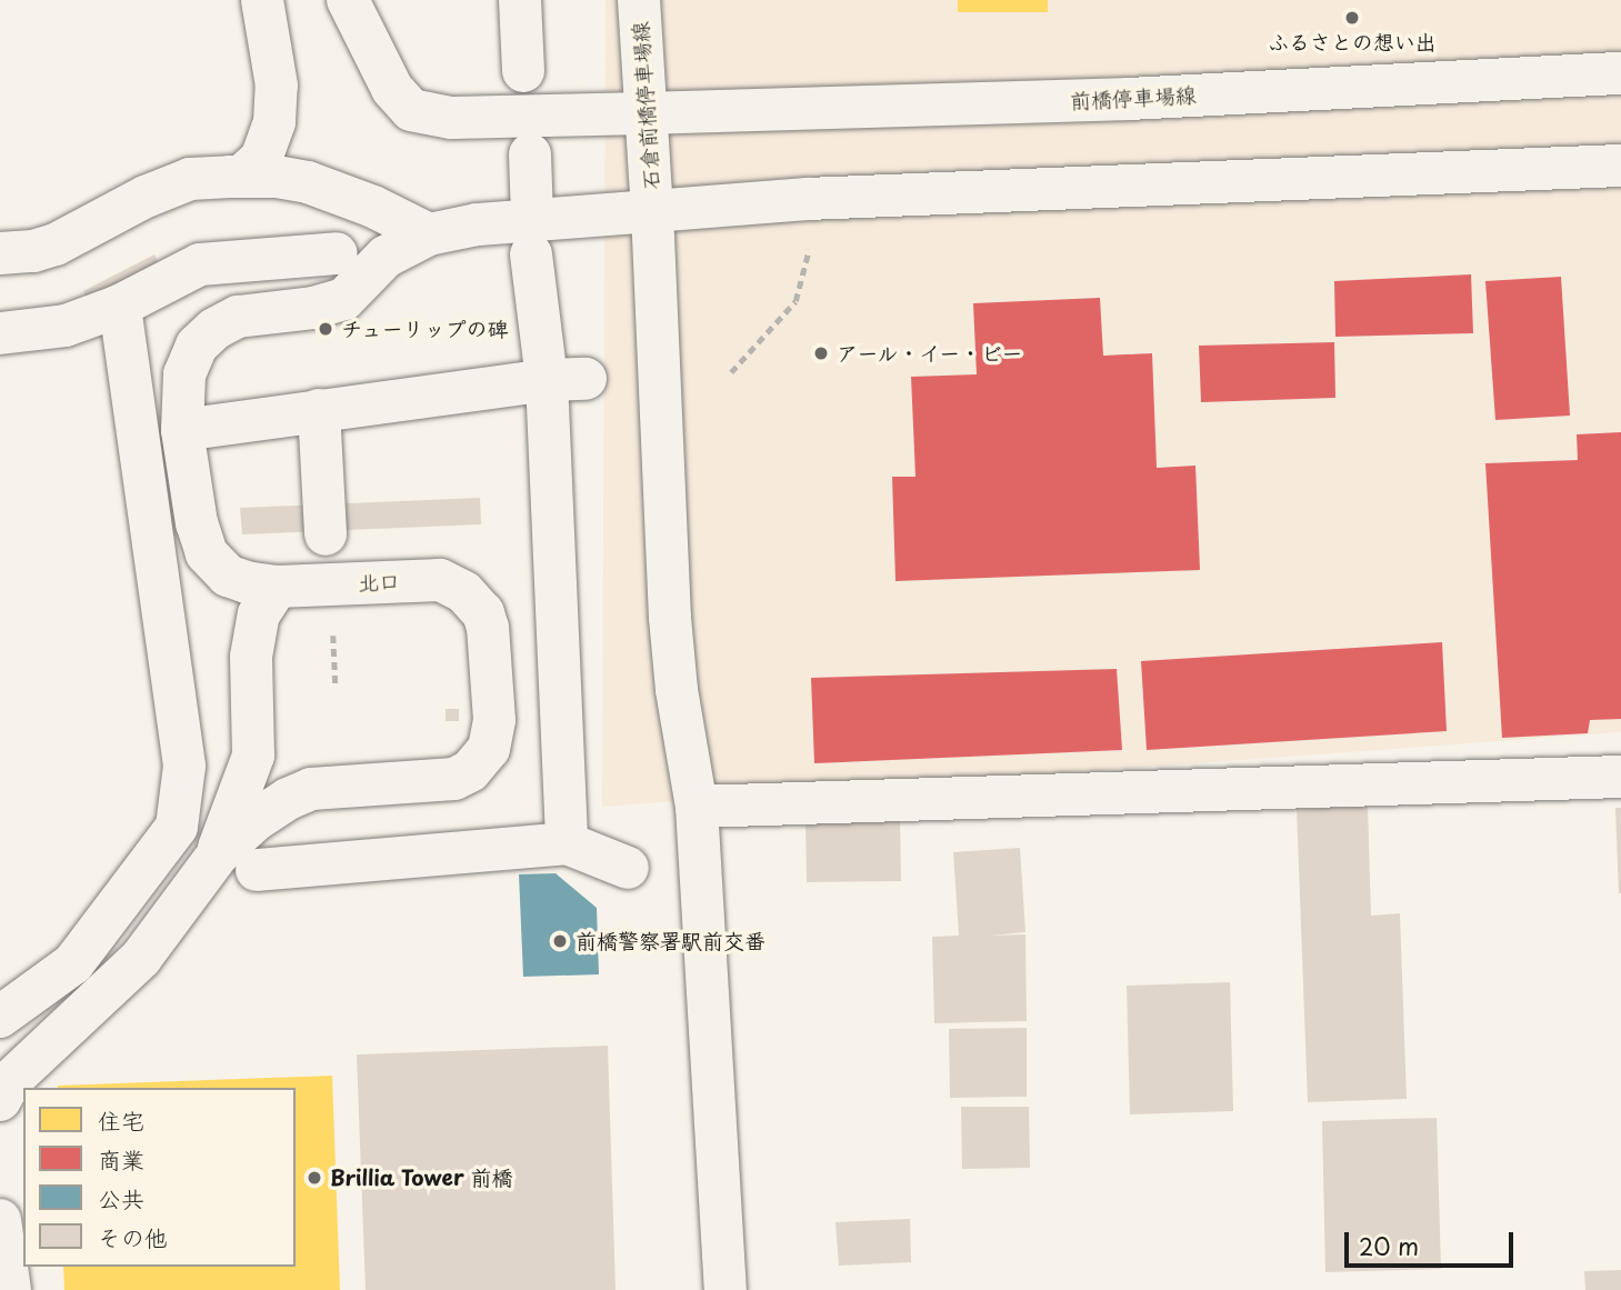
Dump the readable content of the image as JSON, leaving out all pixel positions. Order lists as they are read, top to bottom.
{
  "streets": {
    "street": ["前橋停車場線", "石倉前橋停車場線", "北口"]
  },
  "crossings": [
    ["前橋停車場線", "石倉前橋停車場線"],
    ["石倉前橋停車場線", "北口"]
  ],
  "places": [
    "ふるさとの想い出",
    "チューリップの碑",
    "アール・イー・ビー",
    "前橋警察署駅前交番",
    "Brillia Tower 前橋"
  ],
  "legend": [
    "住宅",
    "商業",
    "公共",
    "その他"
  ],
  "scale_bar": "20 m"
}
